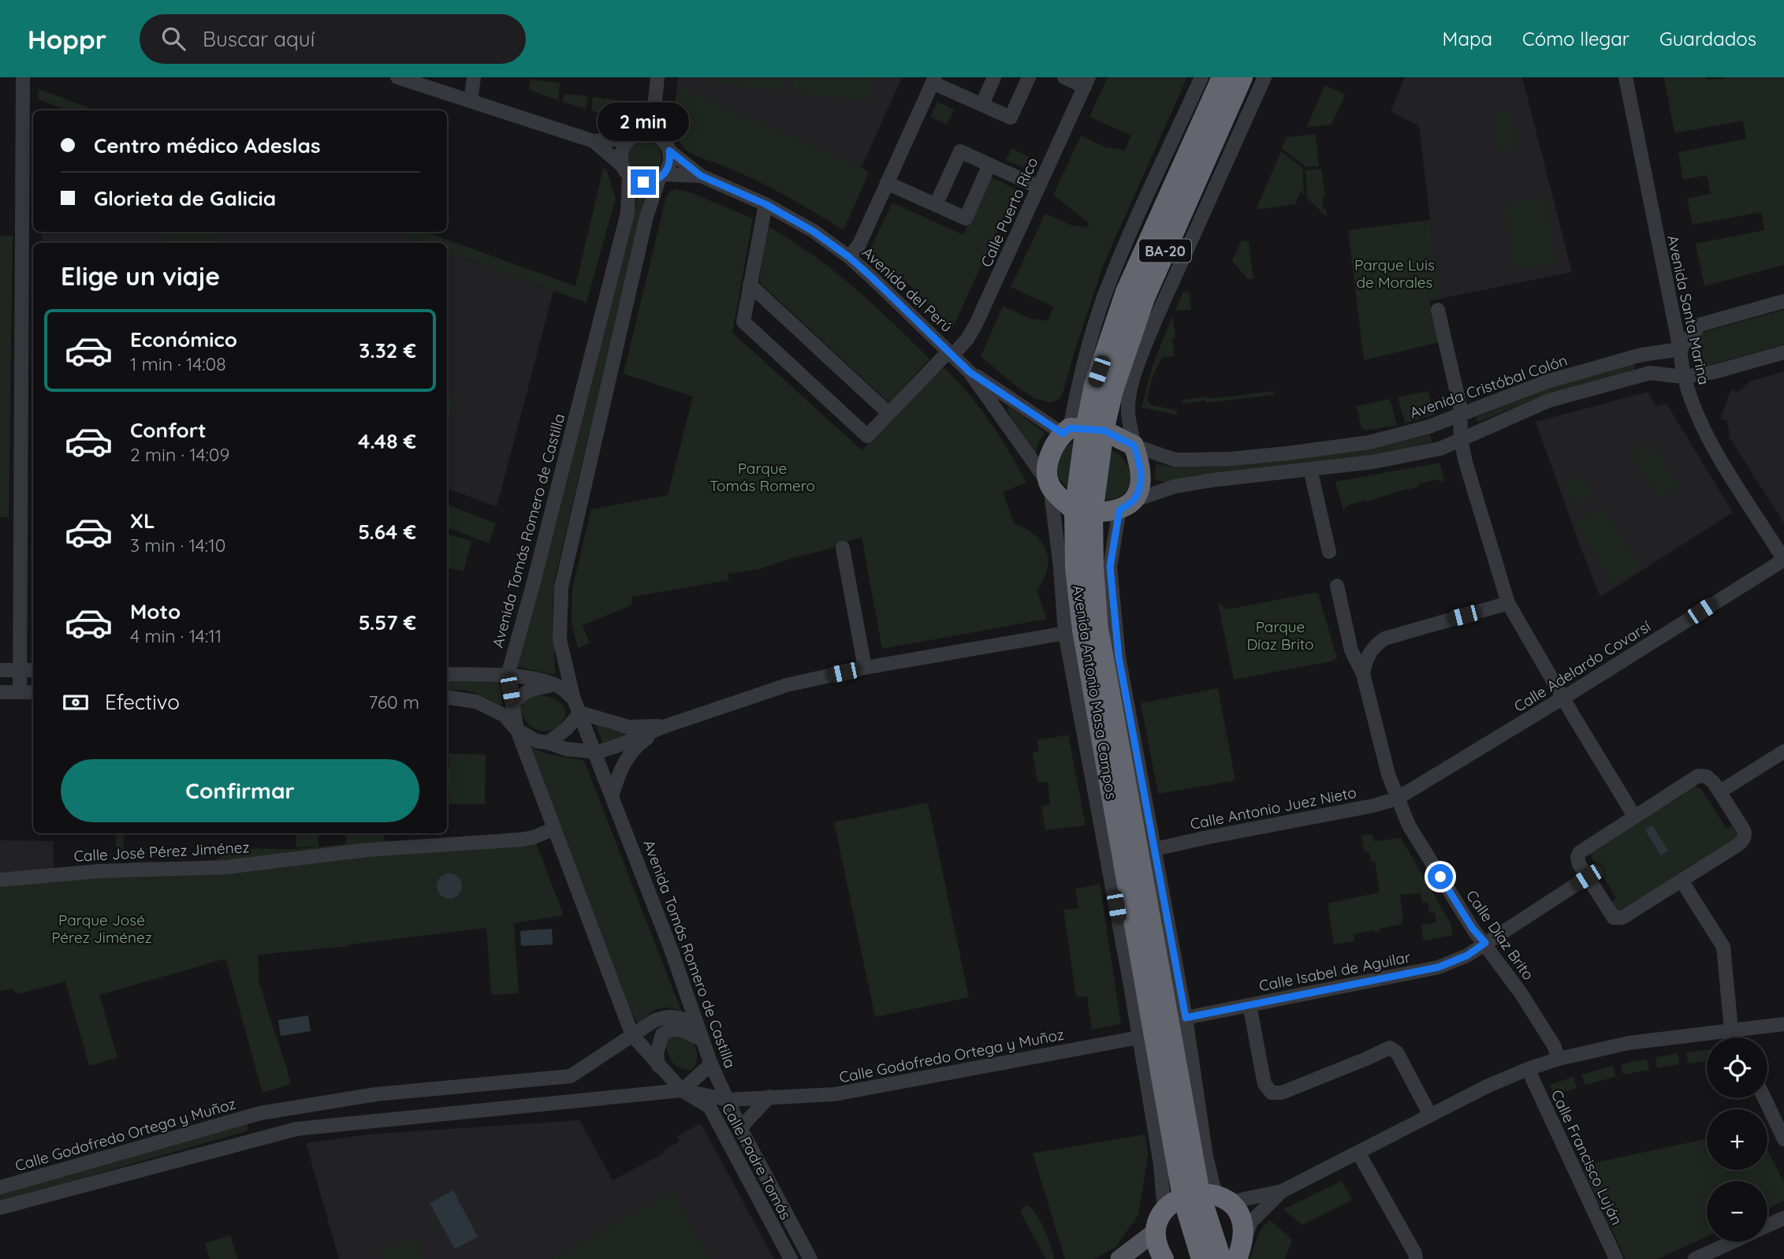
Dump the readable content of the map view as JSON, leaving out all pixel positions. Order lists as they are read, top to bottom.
{
  "streets": {
    "highway": ["BA-20", "Avenida Antonio Masa Campos"],
    "street": [
      "Calle Puerto Rico",
      "Avenida del Perú",
      "Avenida Santa Marina",
      "Avenida Cristóbal Colón",
      "Avenida Tomás Romero de Castilla",
      "Calle Adelardo Covarsí",
      "Calle Antonio Juez Nieto",
      "Calle José Pérez Jiménez",
      "Calle Díaz Brito",
      "Calle Isabel de Aguilar",
      "Calle Godofredo Ortega y Muñoz",
      "Calle Francisco Luján",
      "Calle Padre Tomás"
    ]
  },
  "crossings": [
    ["Calle Puerto Rico", "Avenida del Perú"],
    ["BA-20", "Avenida Antonio Masa Campos"],
    ["Avenida del Perú", "Avenida Tomás Romero de Castilla"],
    ["Avenida del Perú", "Avenida Antonio Masa Campos"],
    ["Avenida Santa Marina", "Avenida Cristóbal Colón"],
    ["Avenida Santa Marina", "Calle Adelardo Covarsí"],
    ["Avenida Tomás Romero de Castilla", "Calle José Pérez Jiménez"],
    ["Avenida Tomás Romero de Castilla", "Calle Godofredo Ortega y Muñoz"],
    ["Avenida Tomás Romero de Castilla", "Calle Padre Tomás"],
    ["Calle Adelardo Covarsí", "Calle Antonio Juez Nieto"],
    ["Calle Adelardo Covarsí", "Calle Díaz Brito"],
    ["Avenida Antonio Masa Campos", "Calle Antonio Juez Nieto"],
    ["Avenida Antonio Masa Campos", "Calle Isabel de Aguilar"],
    ["Avenida Antonio Masa Campos", "Calle Godofredo Ortega y Muñoz"],
    ["Calle Antonio Juez Nieto", "Calle Díaz Brito"],
    ["Calle Díaz Brito", "Calle Isabel de Aguilar"],
    ["Calle Godofredo Ortega y Muñoz", "Calle Padre Tomás"]
  ],
  "parks": [
    "Parque Luis de Morales",
    "Parque Tomás Romero",
    "Parque Díaz Brito",
    "Parque José Pérez Jiménez"
  ],
  "page": {
    "header": "Hoppr",
    "search": "Buscar aquí",
    "nav": ["Mapa", "Cómo llegar", "Guardados"],
    "bubble": "2 min",
    "banner": ["Centro médico Adeslas", "Glorieta de Galicia"],
    "heading": "Elige un viaje",
    "list": [
      {
        "name": "Económico",
        "note": "1 min · 14:08",
        "value": "3.32 €"
      },
      {
        "name": "Confort",
        "note": "2 min · 14:09",
        "value": "4.48 €"
      },
      {
        "name": "XL",
        "note": "3 min · 14:10",
        "value": "5.64 €"
      },
      {
        "name": "Moto",
        "note": "4 min · 14:11",
        "value": "5.57 €"
      }
    ],
    "pay": ["Efectivo", "760 m"],
    "buttons": "Confirmar",
    "map_buttons": ["+", "−"]
  }
}
